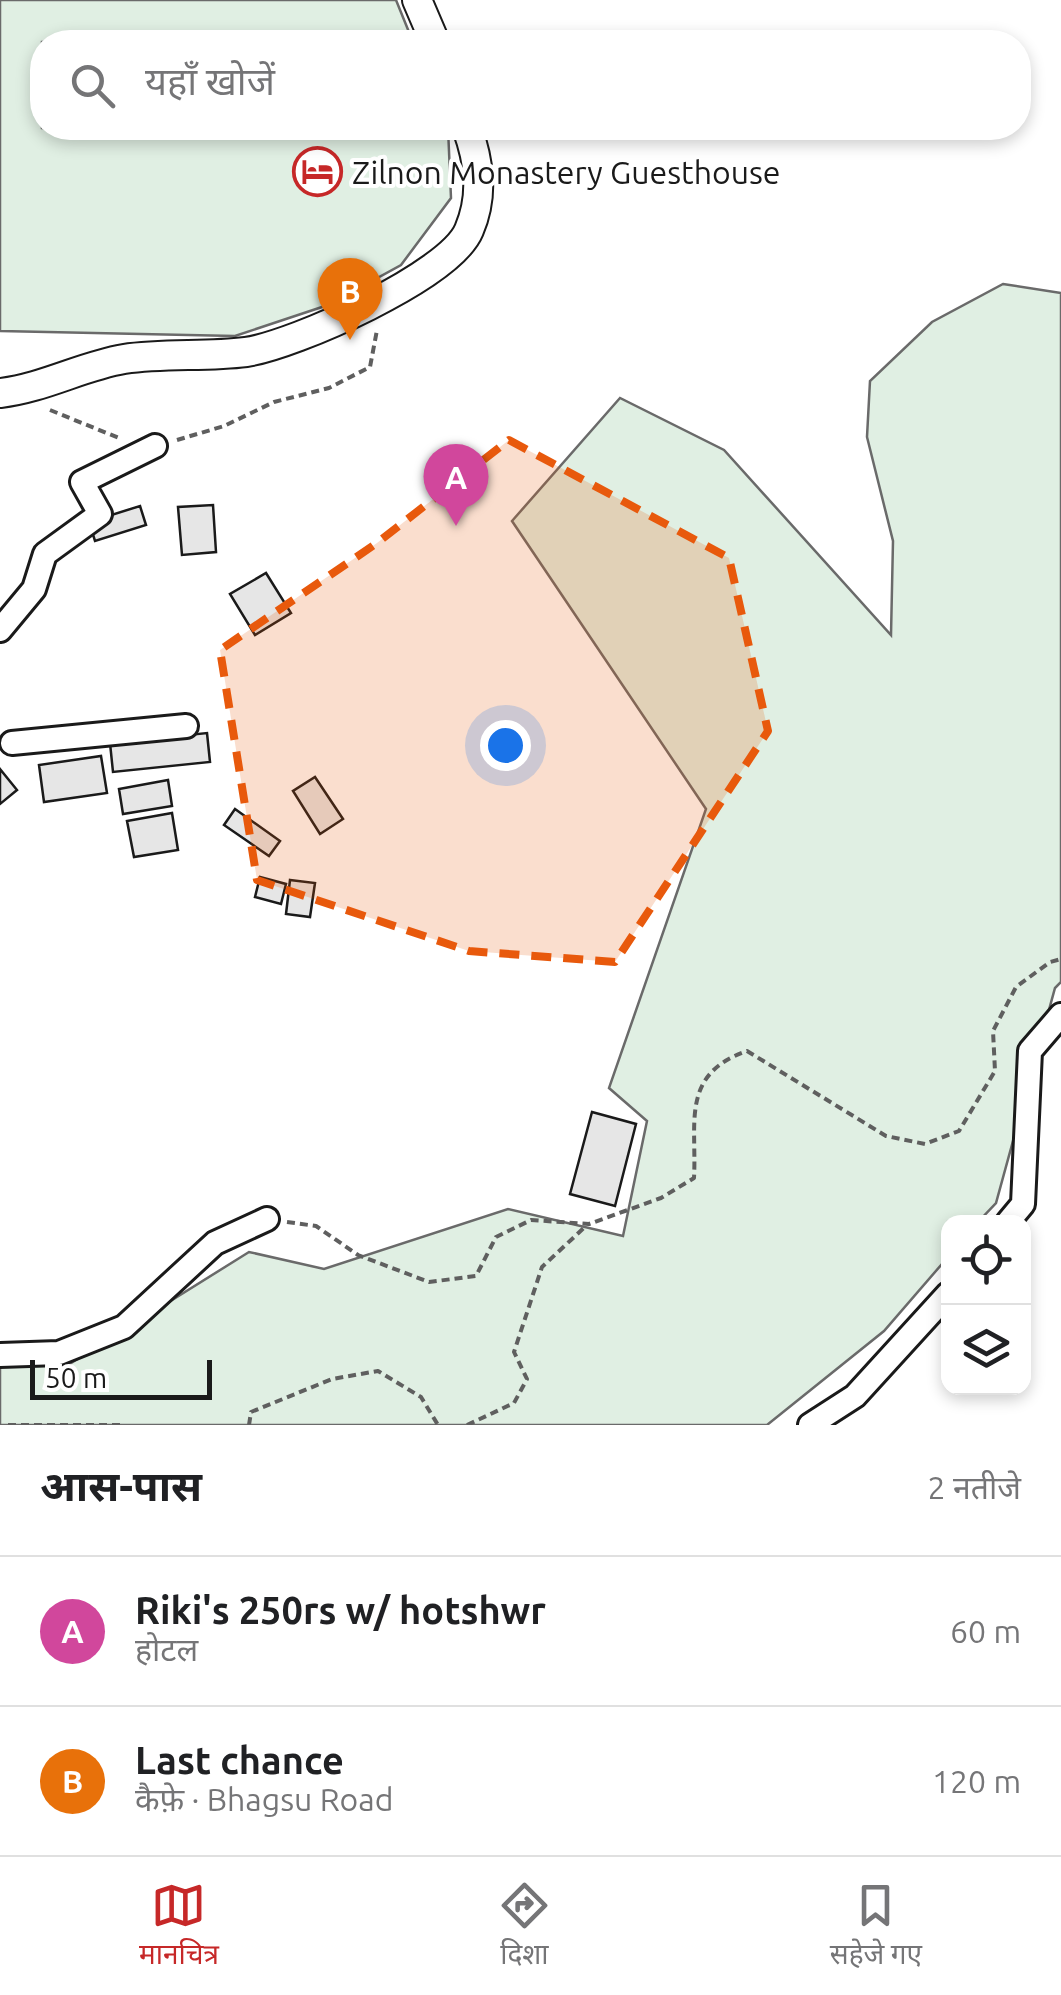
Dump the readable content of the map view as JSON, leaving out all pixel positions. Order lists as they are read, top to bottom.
{
  "places": {
    "hotel": ["Zilnon Monastery Guesthouse"]
  },
  "scale_bar": "50 m",
  "page": {
    "search": "यहाँ खोजें",
    "pins": ["B", "A"],
    "scale": "50 m",
    "heading": ["आस-पास", "2 नतीजे"],
    "list": [
      {
        "mark": "A",
        "name": "Riki's 250rs w/ hotshwr",
        "note": "होटल",
        "value": "60 m"
      },
      {
        "mark": "B",
        "name": "Last chance",
        "note": "कैफ़े · Bhagsu Road",
        "value": "120 m"
      }
    ],
    "nav": ["मानचित्र", "दिशा", "सहेजे गए"]
  }
}
